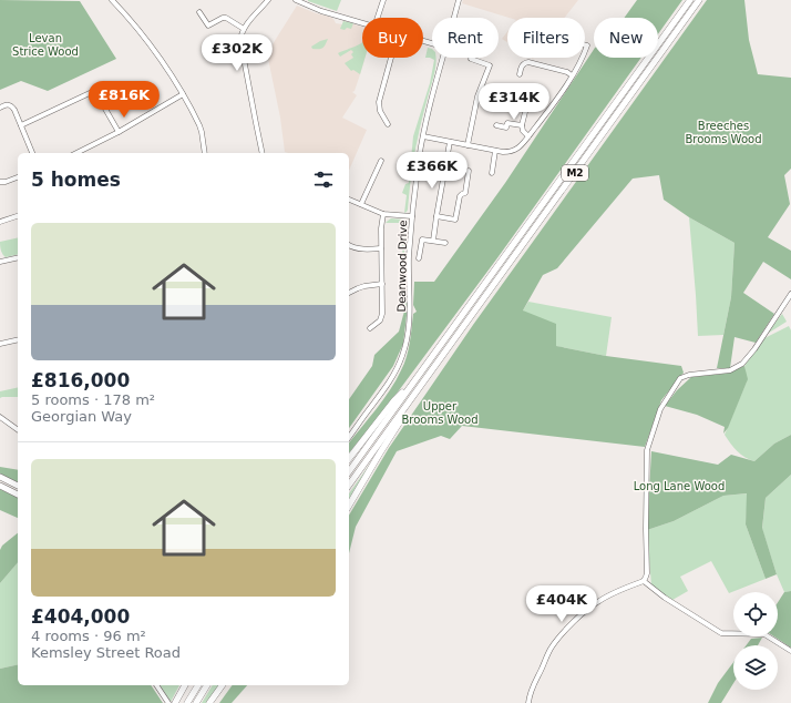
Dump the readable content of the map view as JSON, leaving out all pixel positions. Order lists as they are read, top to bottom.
{
  "streets": {
    "highway": ["M2"],
    "street": ["Deanwood Drive"]
  },
  "parks": [
    "Levan Strice Wood",
    "Breeches Brooms Wood",
    "Upper Brooms Wood",
    "Long Lane Wood"
  ],
  "page": {
    "chip": [
      "Buy",
      "Rent",
      "Filters",
      "New"
    ],
    "price": [
      "£302K",
      "£816K",
      "£314K",
      "£366K",
      "£404K"
    ],
    "heading": "5 homes",
    "list": [
      {
        "name": "£816,000",
        "note": "5 rooms · 178 m² · Georgian Way"
      },
      {
        "name": "£404,000",
        "note": "4 rooms · 96 m² · Kemsley Street Road"
      }
    ]
  }
}
